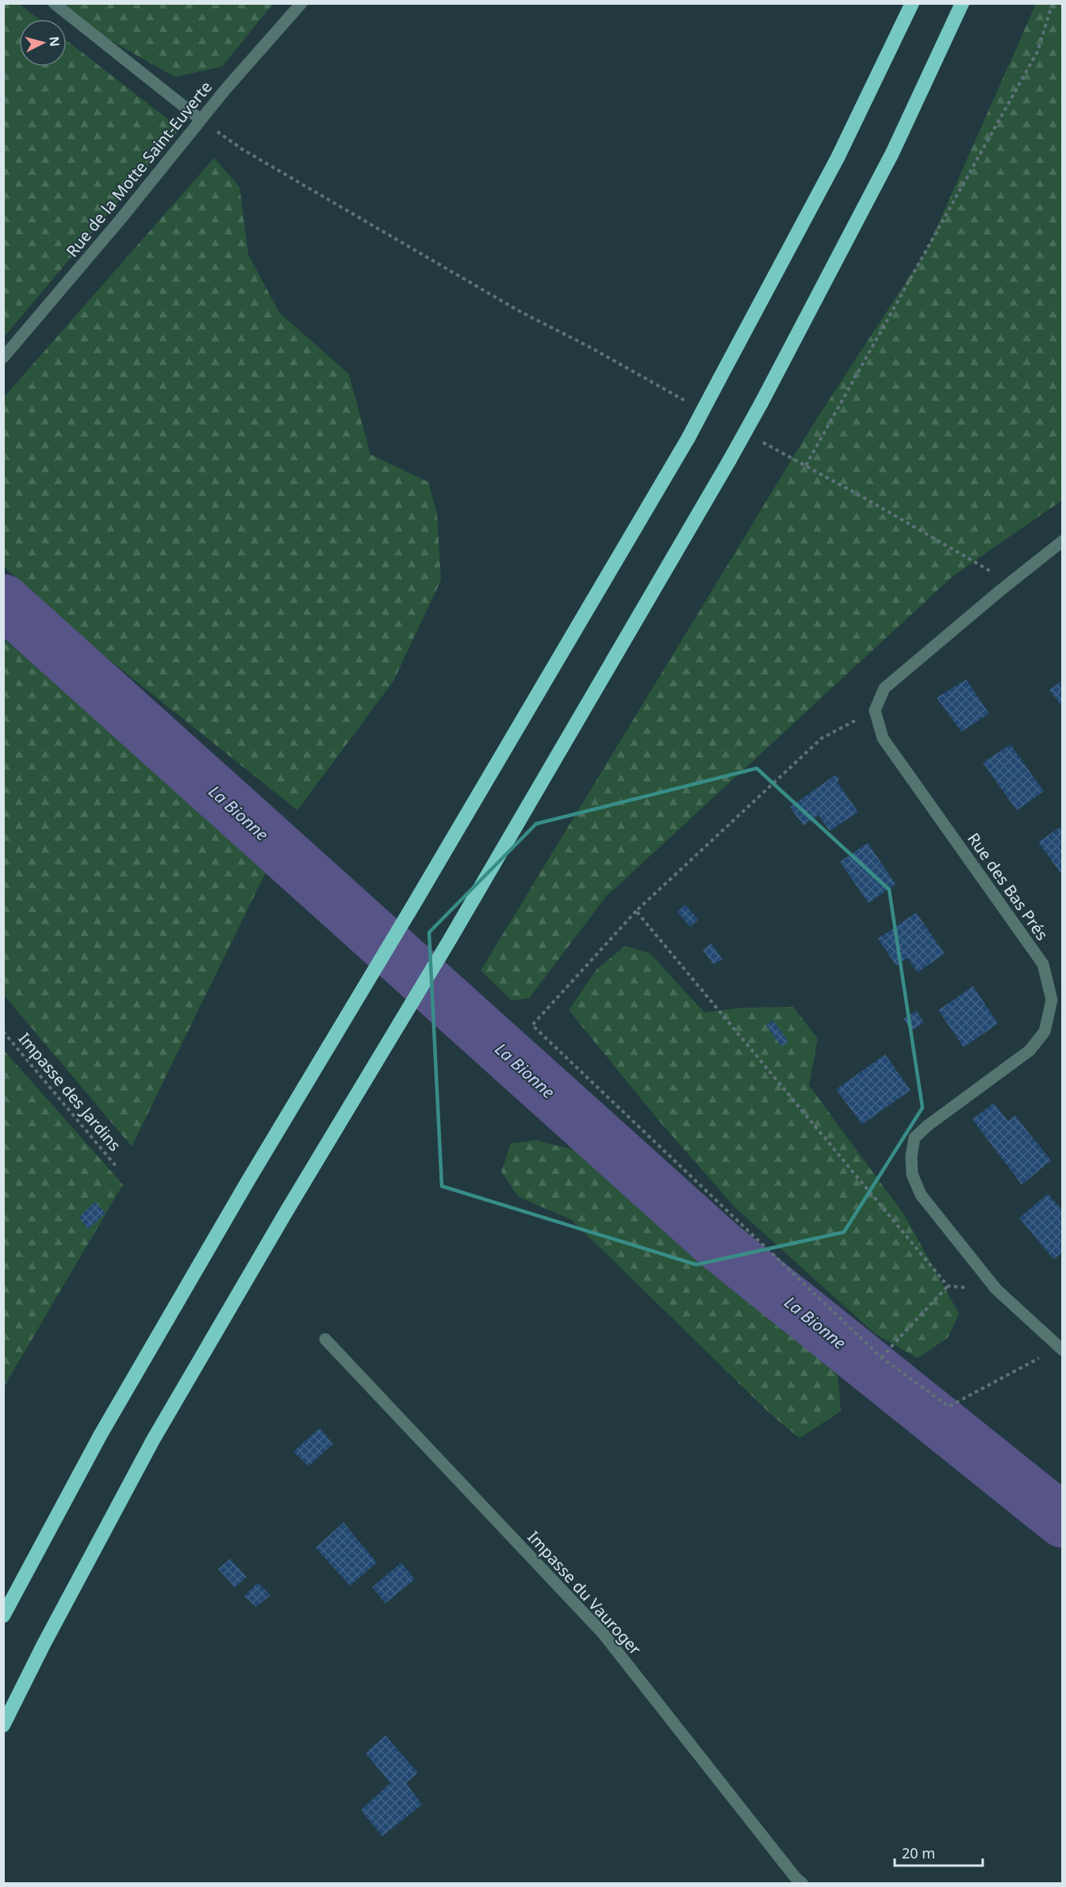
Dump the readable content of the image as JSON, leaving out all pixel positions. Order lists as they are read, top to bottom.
{
  "streets": {
    "street": ["Rue de la Motte Saint-Euverte", "Rue des Bas Prés", "Impasse du Vauroger"],
    "path": ["Impasse des Jardins"]
  },
  "water": ["La Bionne"],
  "scale_bar": "20 m",
  "north": "right"
}
